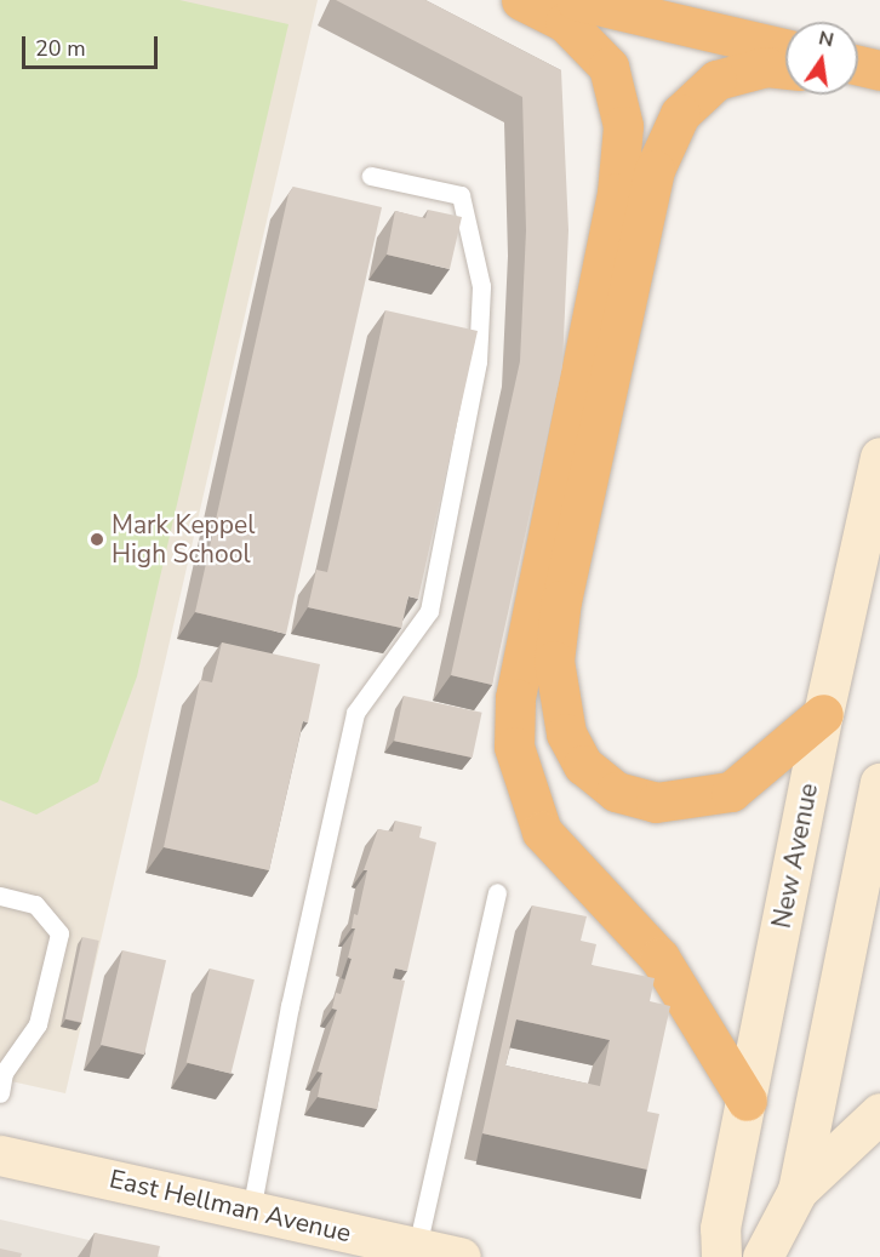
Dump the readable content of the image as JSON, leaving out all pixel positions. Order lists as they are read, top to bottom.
{
  "streets": {
    "main road": ["New Avenue", "East Hellman Avenue"]
  },
  "places": ["Mark Keppel High School"],
  "scale_bar": "20 m",
  "north": "top"
}
